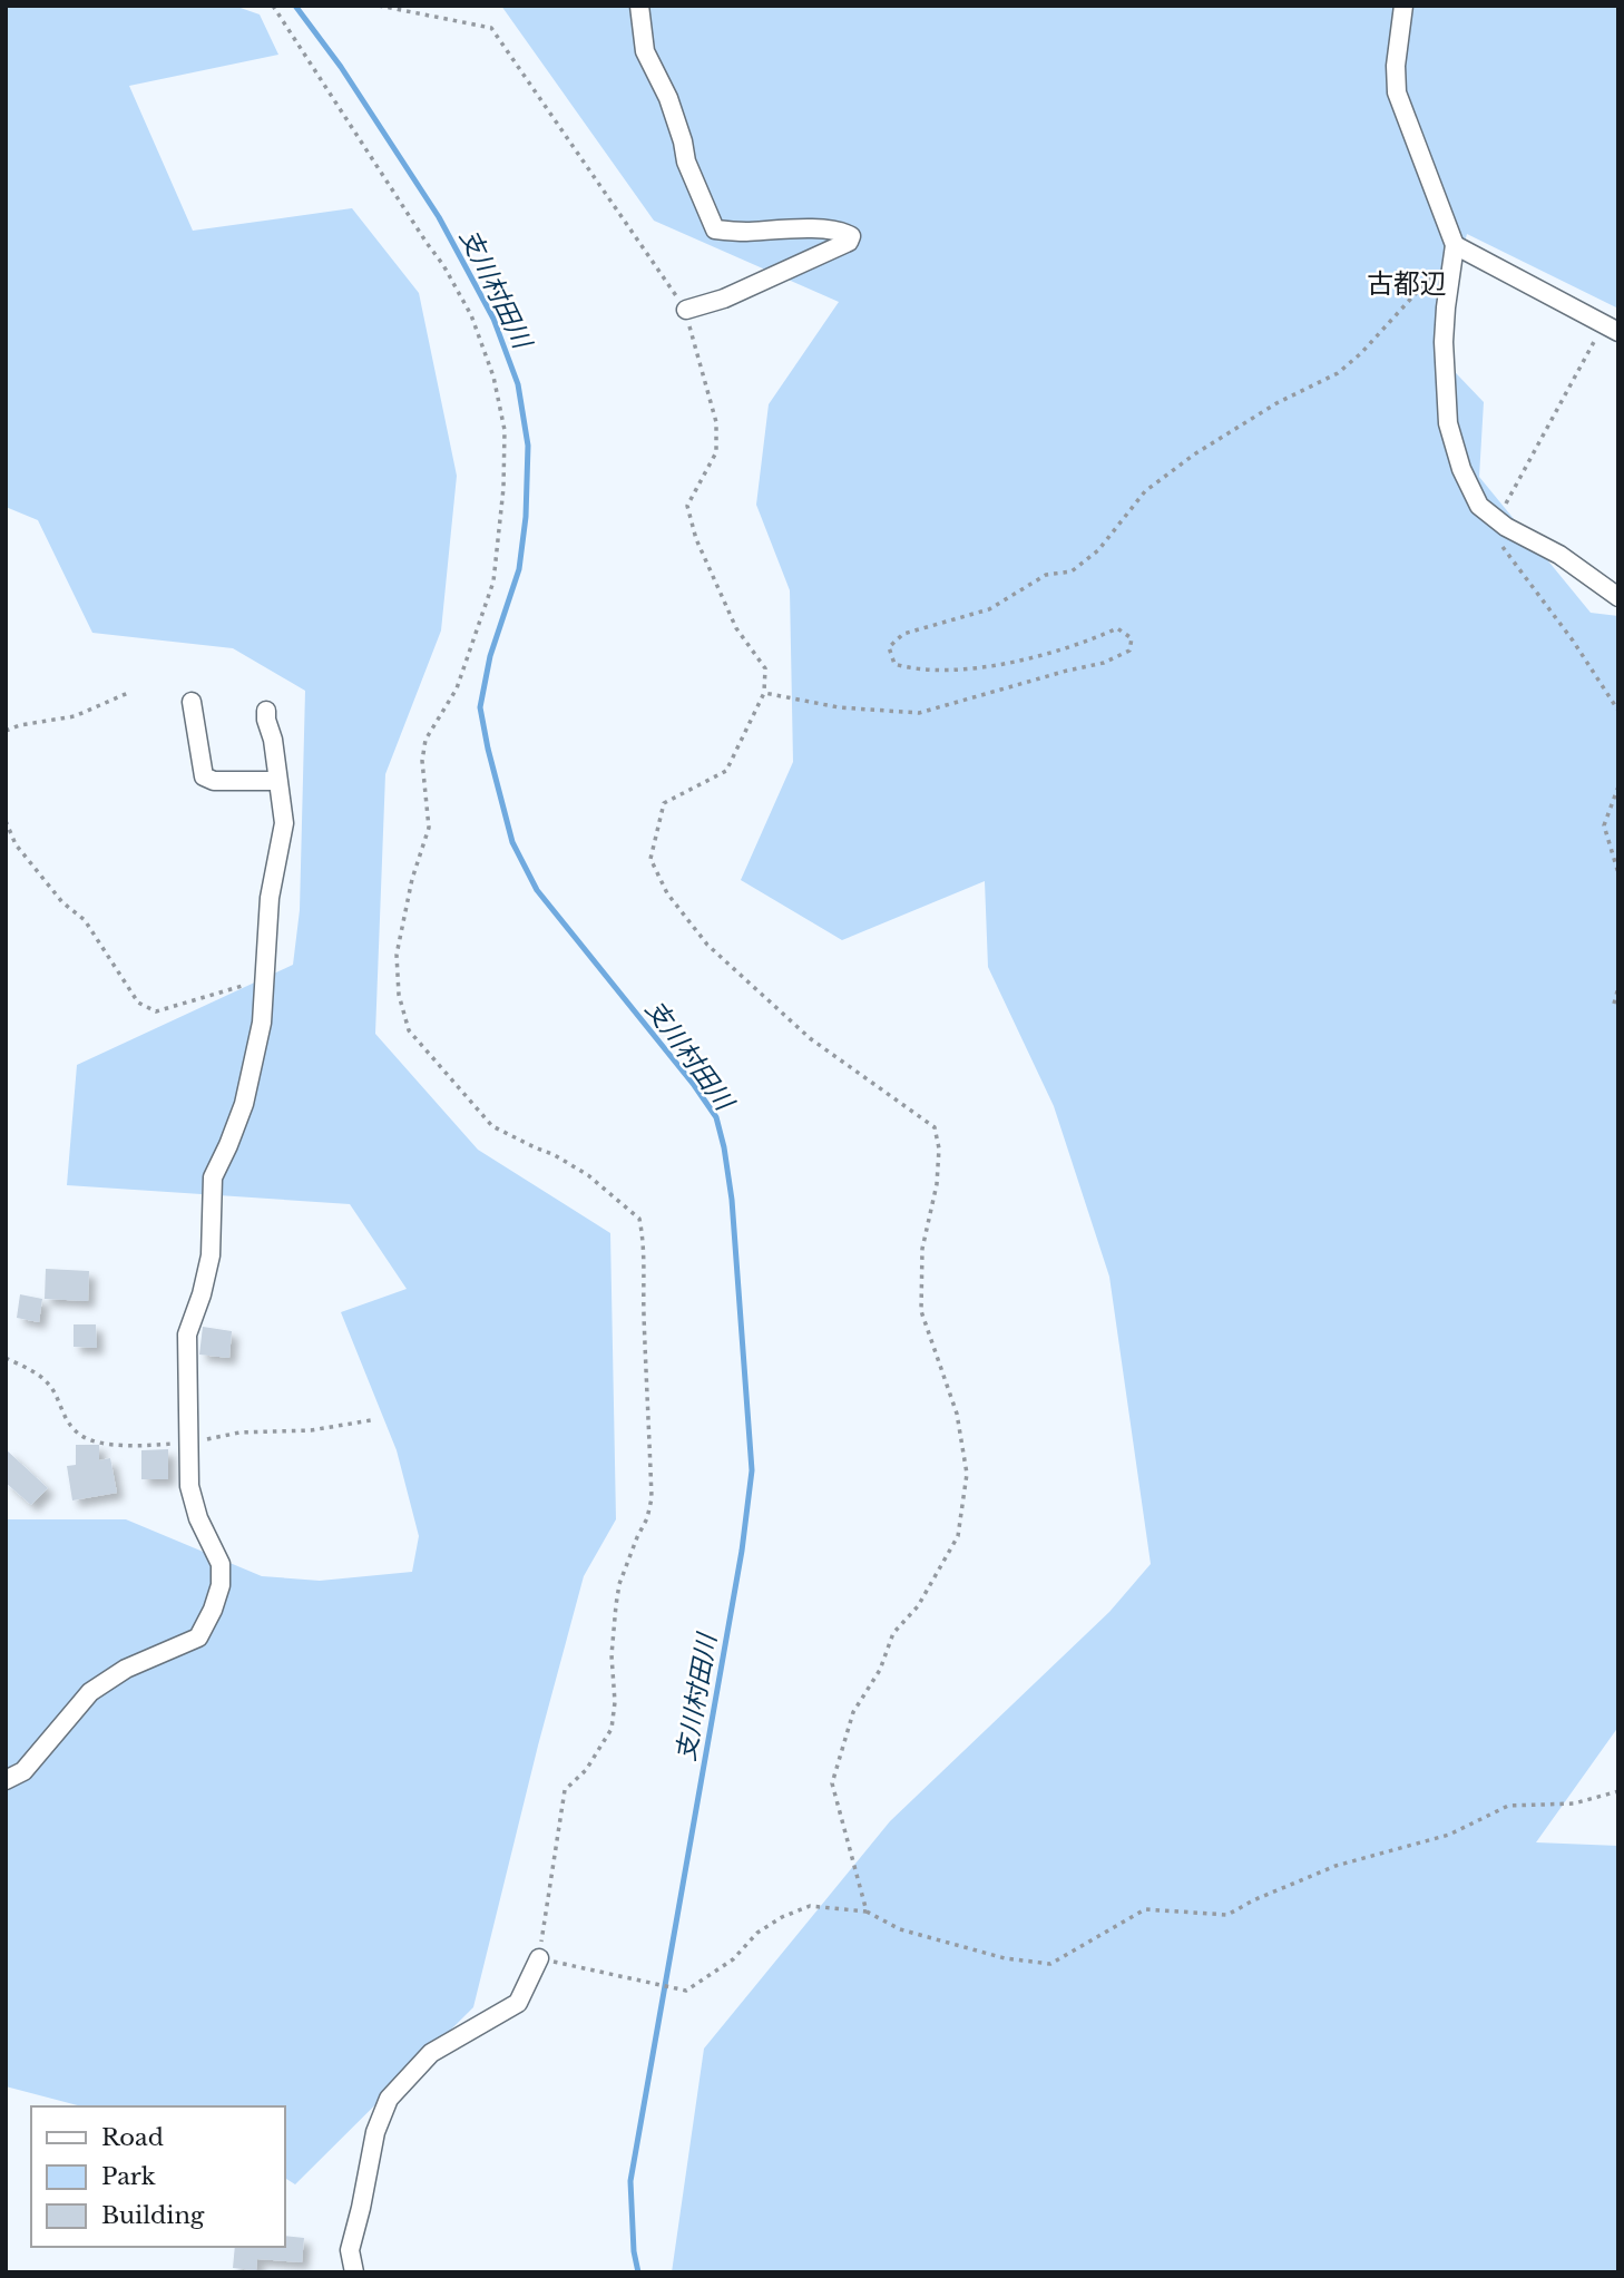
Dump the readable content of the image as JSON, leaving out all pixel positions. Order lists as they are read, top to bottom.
{
  "districts": ["古都辺"],
  "water": ["支川村田川"],
  "legend": ["Road", "Park", "Building"]
}
